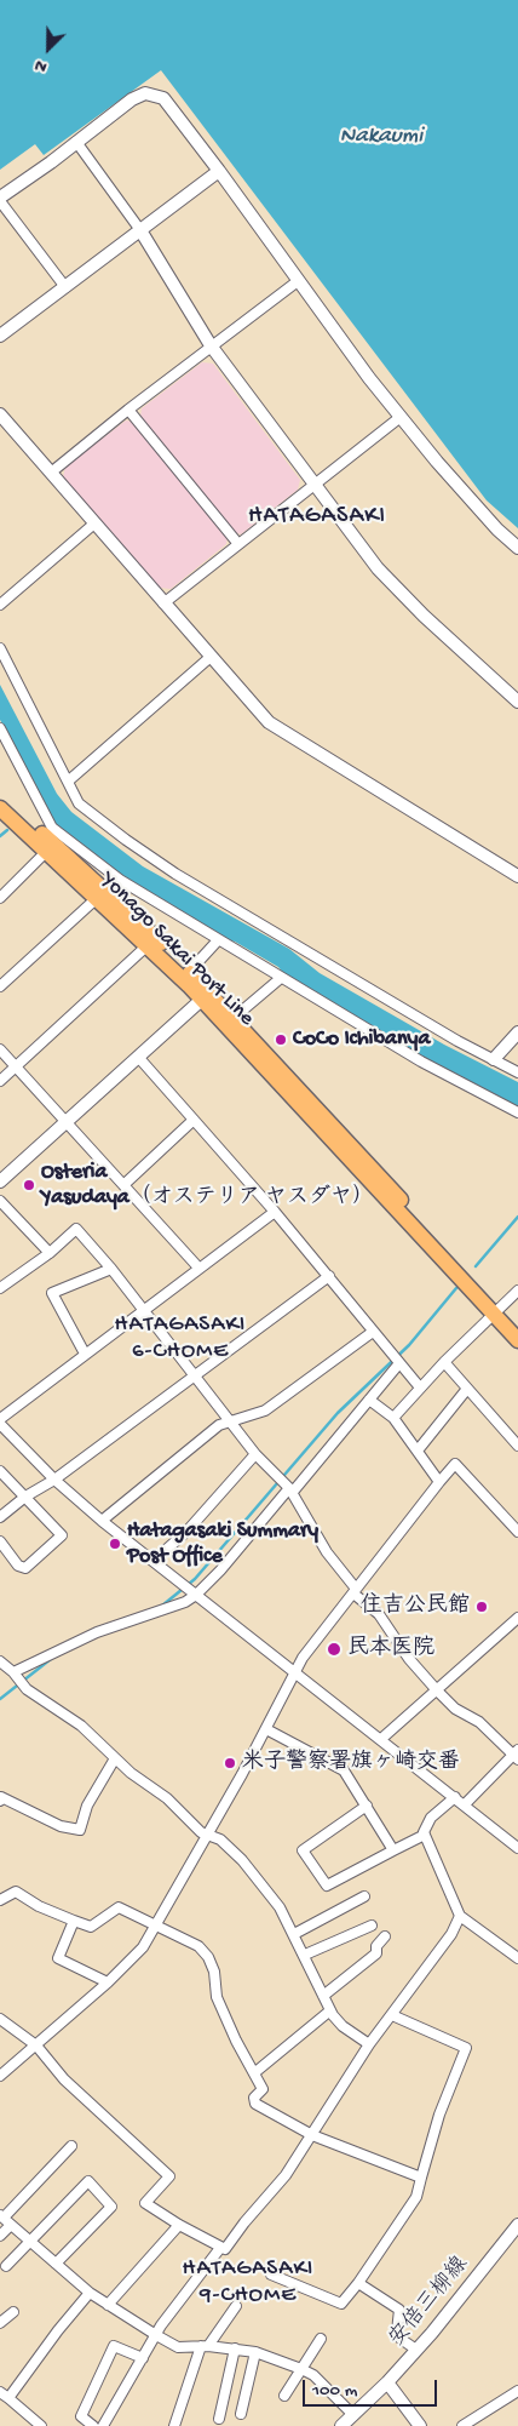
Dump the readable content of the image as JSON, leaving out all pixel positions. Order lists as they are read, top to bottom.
{
  "streets": {
    "main road": ["Yonago Sakai Port Line"],
    "street": ["安倍三柳線"]
  },
  "districts": ["HATAGASAKI", "HATAGASAKI 6-CHOME", "HATAGASAKI 9-CHOME"],
  "water": ["Nakaumi"],
  "places": [
    "CoCo Ichibanya",
    "Osteria Yasudaya（オステリア ヤスダヤ）",
    "Hatagasaki Summary Post Office",
    "住吉公民館",
    "民本医院",
    "米子警察署旗ヶ崎交番"
  ],
  "scale_bar": "100 m",
  "north": "bottom left"
}
